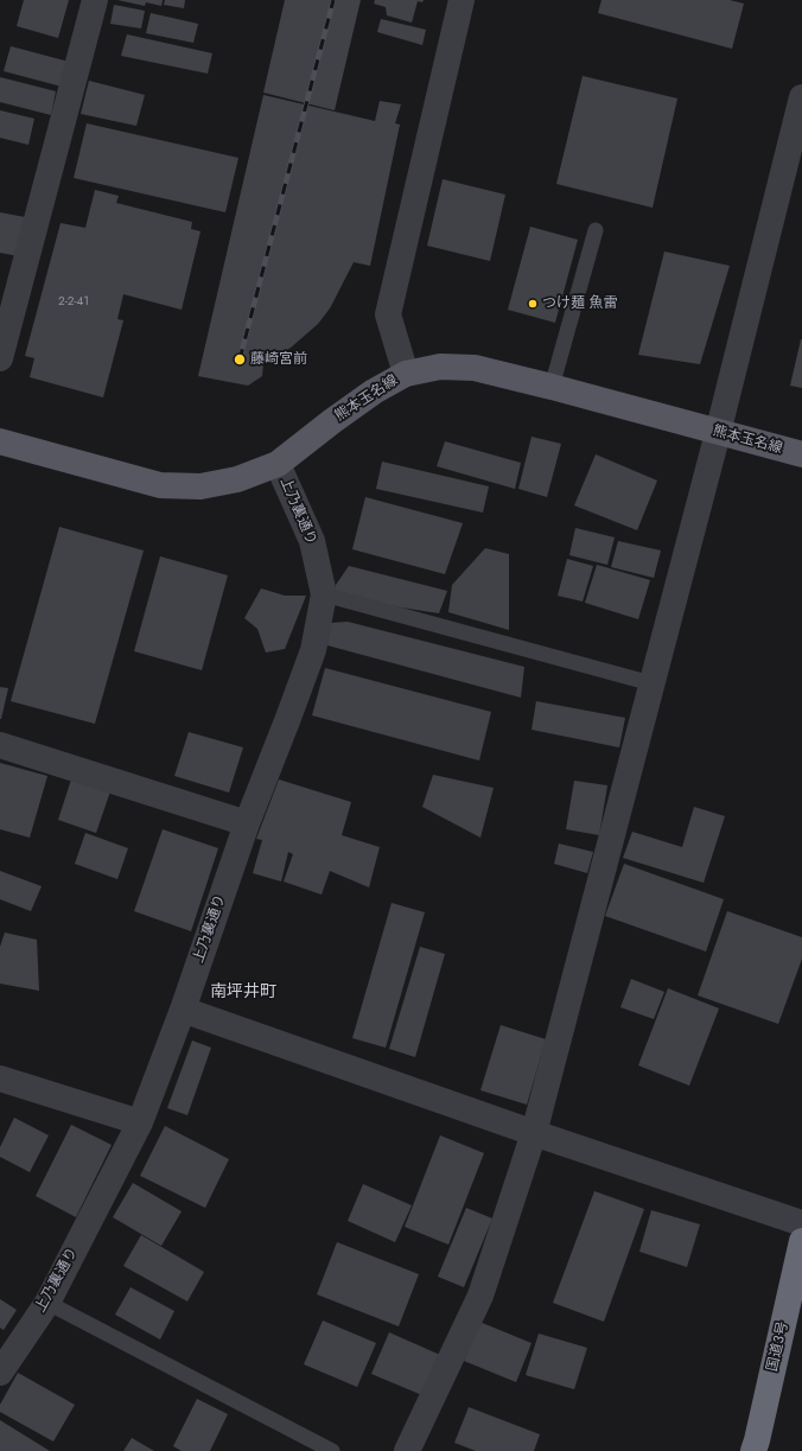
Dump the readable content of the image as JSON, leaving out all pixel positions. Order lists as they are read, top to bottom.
{
  "streets": {
    "highway": ["国道3号"],
    "main road": ["熊本玉名線"],
    "street": ["上乃裏通り"]
  },
  "crossings": [
    ["熊本玉名線", "上乃裏通り"]
  ],
  "districts": ["南坪井町"],
  "places": ["つけ麺 魚雷", "藤崎宮前"],
  "house_numbers": ["2-2-41"]
}
